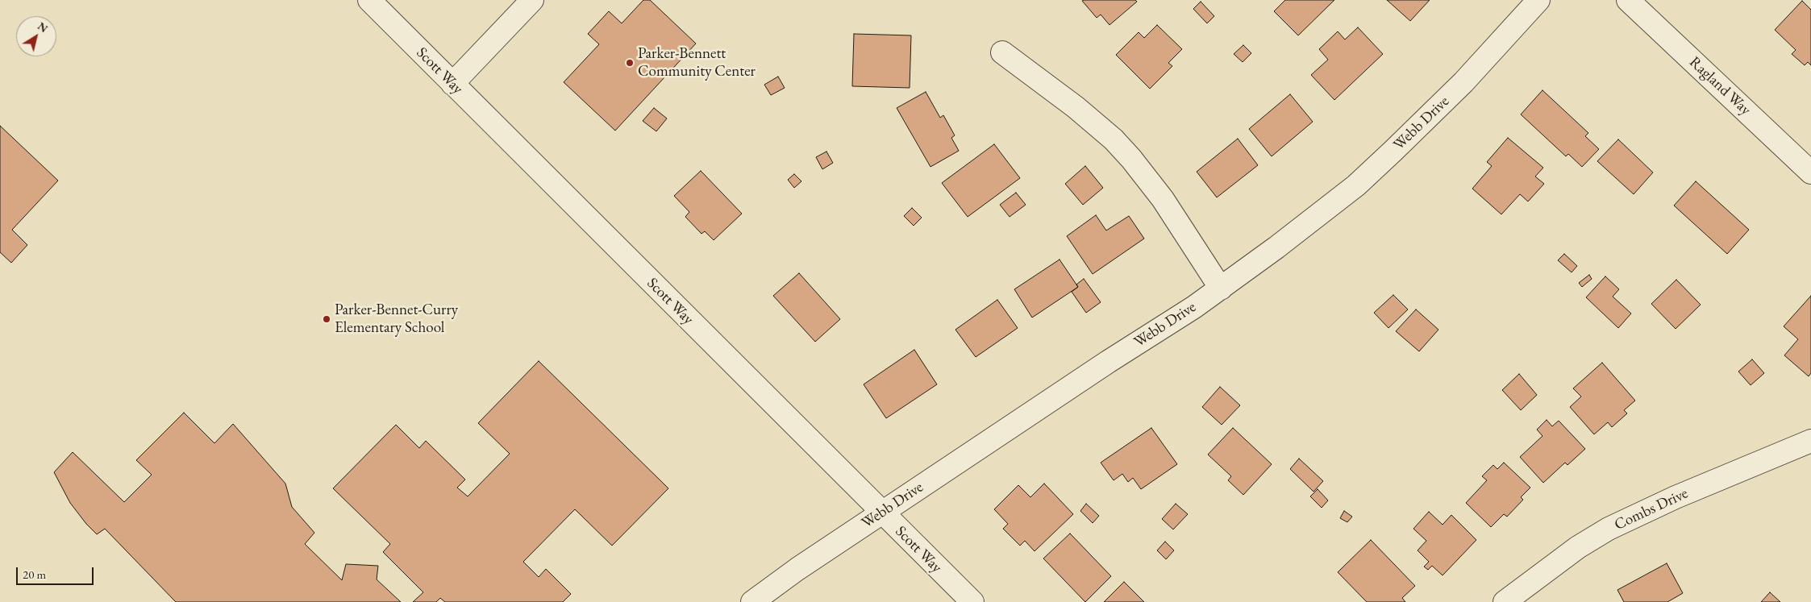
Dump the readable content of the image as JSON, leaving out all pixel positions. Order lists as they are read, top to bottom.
{
  "streets": {
    "street": [
      "Scott Way",
      "Ragland Way",
      "Webb Drive",
      "Combs Drive"
    ]
  },
  "crossings": [
    ["Scott Way", "Webb Drive"]
  ],
  "places": ["Parker-Bennett Community Center", "Parker-Bennet-Curry Elementary School"],
  "scale_bar": "20 m",
  "north": "top right"
}
